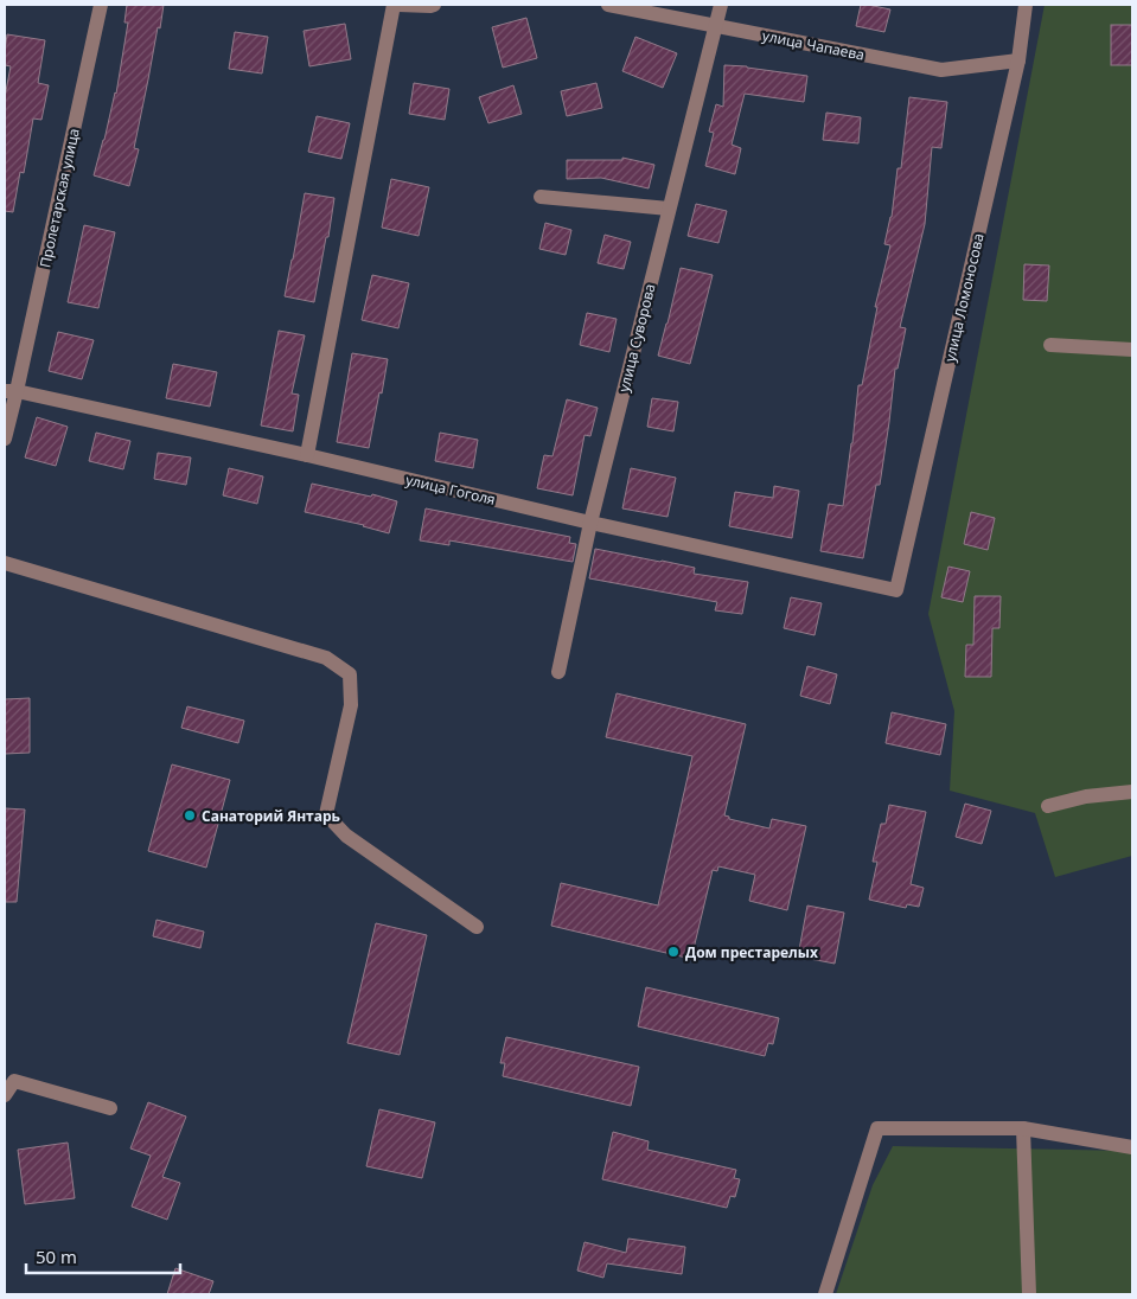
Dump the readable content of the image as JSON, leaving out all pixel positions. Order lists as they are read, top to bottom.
{
  "streets": {
    "street": [
      "улица Чапаева",
      "Пролетарская улица",
      "улица Ломоносова",
      "улица Суворова",
      "улица Гоголя"
    ]
  },
  "crossings": [
    ["улица Чапаева", "улица Ломоносова"],
    ["улица Чапаева", "улица Суворова"],
    ["Пролетарская улица", "улица Гоголя"],
    ["улица Ломоносова", "улица Гоголя"],
    ["улица Суворова", "улица Гоголя"]
  ],
  "places": ["Санаторий Янтарь", "Дом престарелых"],
  "scale_bar": "50 m"
}
